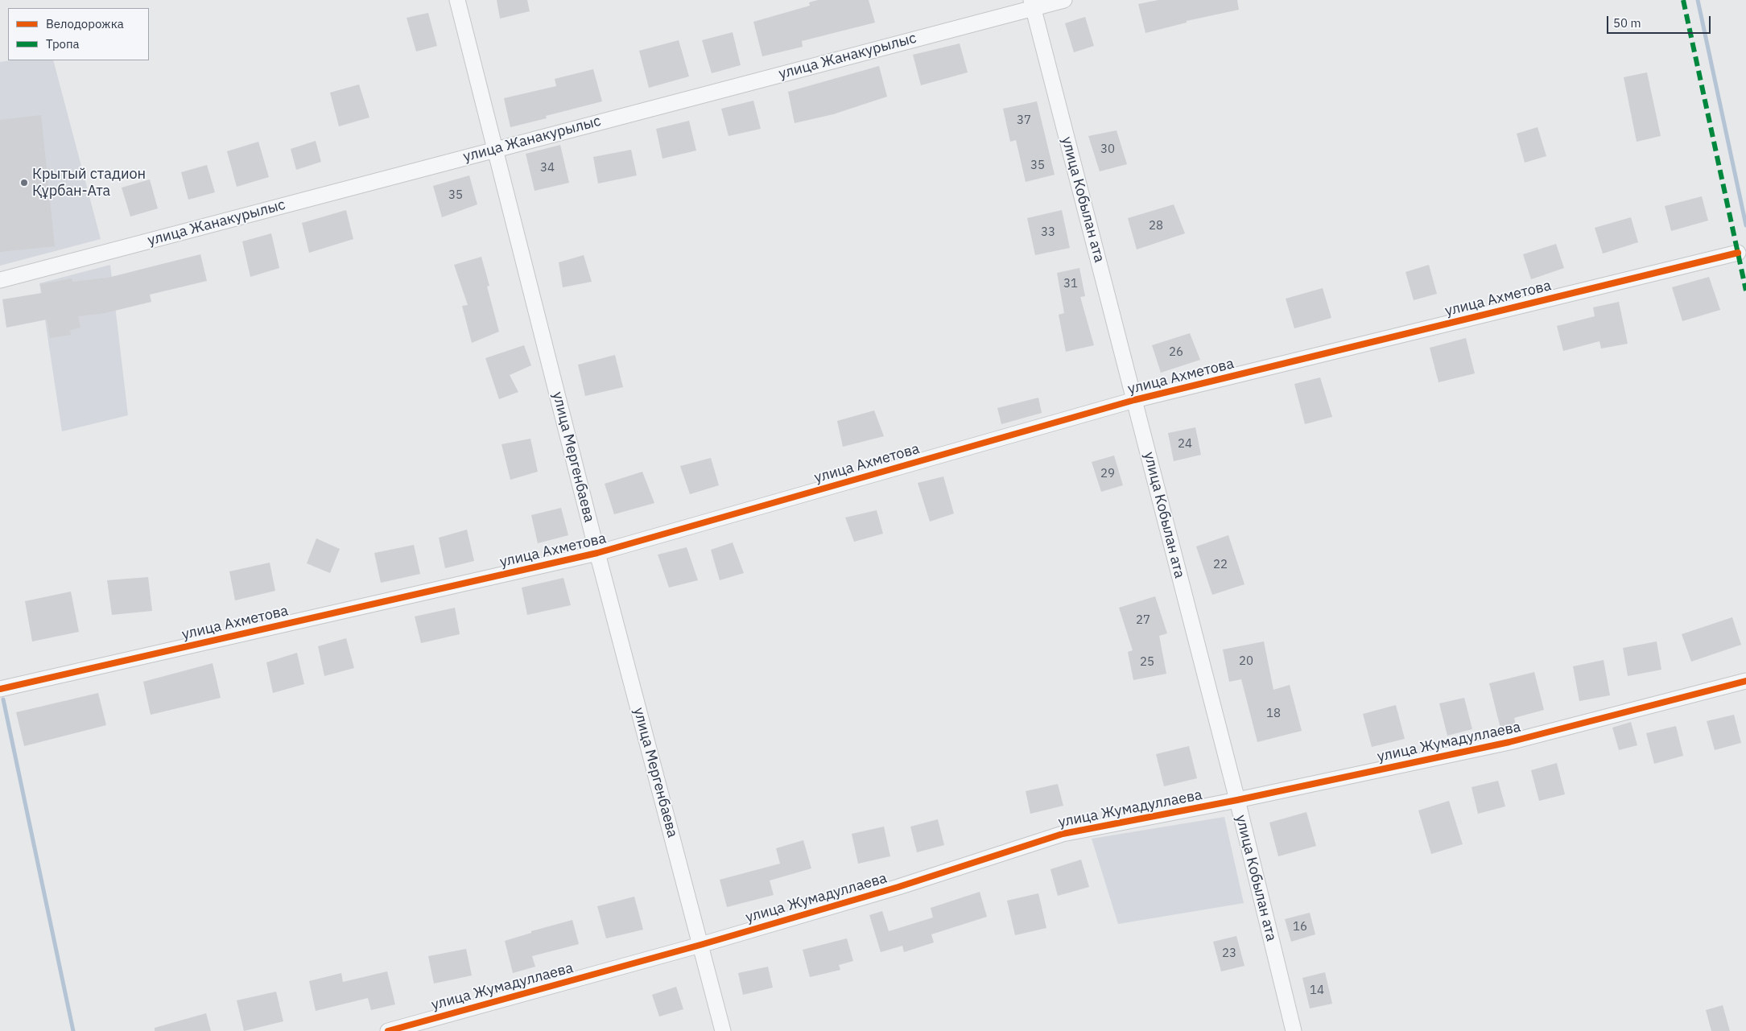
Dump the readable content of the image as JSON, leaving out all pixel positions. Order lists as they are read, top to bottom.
{
  "streets": {
    "street": [
      "улица Жанакурылыс",
      "улица Кобылан ата",
      "улица Ахметова",
      "улица Мергенбаева",
      "улица Жумадуллаева"
    ]
  },
  "crossings": [
    ["улица Жанакурылыс", "улица Кобылан ата"],
    ["улица Жанакурылыс", "улица Мергенбаева"],
    ["улица Кобылан ата", "улица Ахметова"],
    ["улица Кобылан ата", "улица Жумадуллаева"],
    ["улица Ахметова", "улица Мергенбаева"],
    ["улица Мергенбаева", "улица Жумадуллаева"]
  ],
  "places": ["Крытый стадион Құрбан-Ата"],
  "house_numbers": [
    "37",
    "30",
    "35",
    "34",
    "35",
    "28",
    "33",
    "31",
    "26",
    "24",
    "29",
    "22",
    "27",
    "20",
    "25",
    "18",
    "16",
    "23",
    "14"
  ],
  "legend": ["Велодорожка", "Тропа"],
  "scale_bar": "50 m"
}
